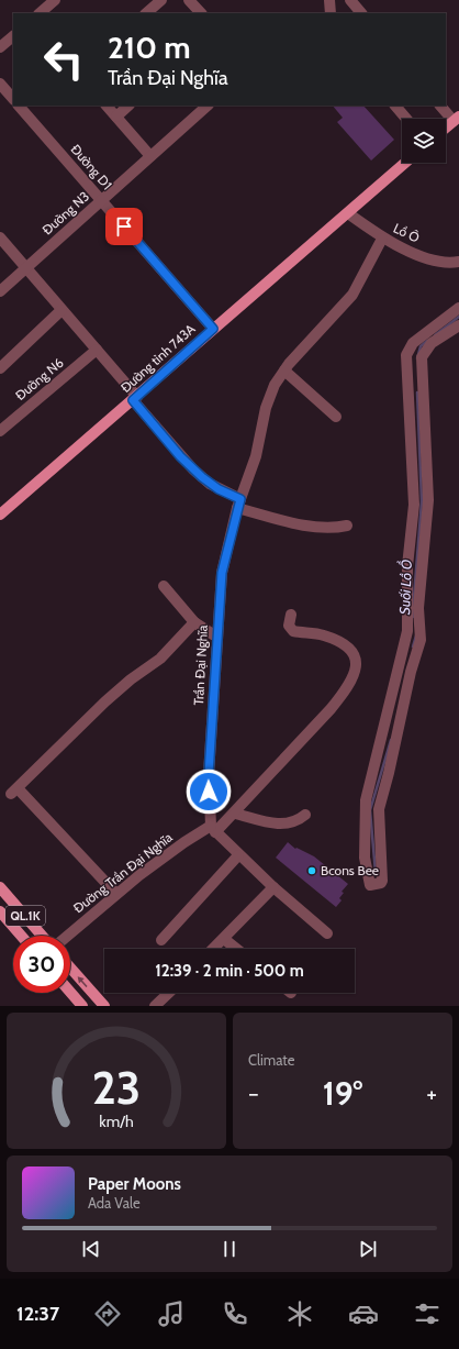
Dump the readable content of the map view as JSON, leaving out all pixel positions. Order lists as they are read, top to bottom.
{
  "streets": {
    "main road": ["Đường tỉnh 743A", "QL.1K"],
    "street": [
      "Đường D1",
      "Đường N3",
      "Lồ Ô",
      "Đường N6",
      "Trần Đại Nghĩa",
      "Đường Trần Đại Nghĩa"
    ]
  },
  "crossings": [
    ["Đường D1", "Đường N3"],
    ["Đường D1", "Đường tỉnh 743A"],
    ["Lồ Ô", "Đường tỉnh 743A"],
    ["Lồ Ô", "Trần Đại Nghĩa"],
    ["Trần Đại Nghĩa", "Đường Trần Đại Nghĩa"]
  ],
  "water": ["Suối Lồ Ồ"],
  "places": ["Bcons Bee"],
  "page": {
    "turn": ["210 m", "Trần Đại Nghĩa"],
    "limit": "30",
    "trip": "12:39 · 2 min · 500 m",
    "tile": "Climate",
    "heat": ["−", "19°", "+"],
    "song": ["Paper Moons", "Ada Vale"],
    "tabs": "12:37",
    "gauge": ["23", "km/h"]
  }
}
